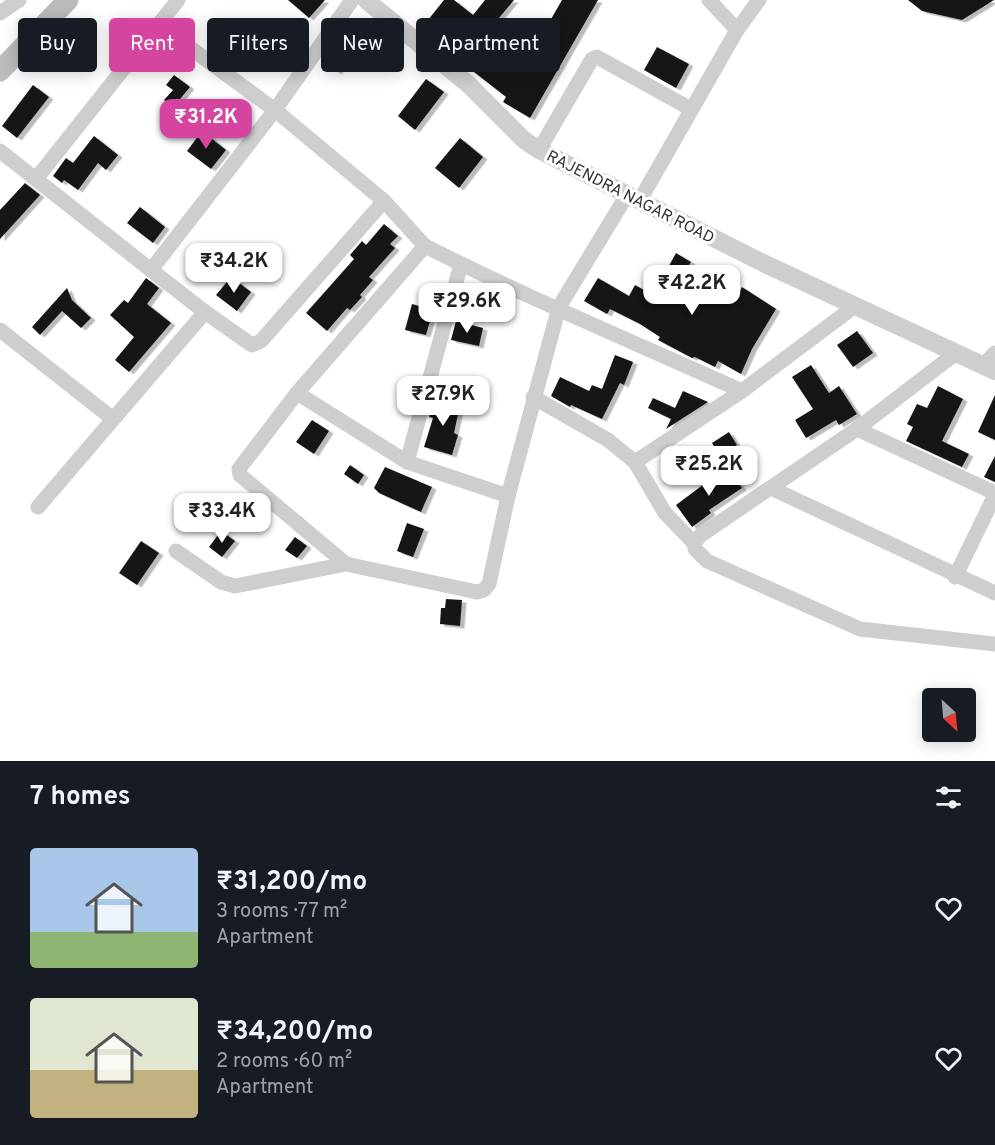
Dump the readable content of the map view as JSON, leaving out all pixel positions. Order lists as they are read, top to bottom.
{
  "streets": {
    "street": ["RAJENDRA NAGAR ROAD"]
  },
  "north": "bottom right",
  "page": {
    "chip": [
      "Buy",
      "Rent",
      "Filters",
      "New",
      "Apartment"
    ],
    "price": [
      "₹31.2K",
      "₹34.2K",
      "₹42.2K",
      "₹29.6K",
      "₹27.9K",
      "₹25.2K",
      "₹33.4K"
    ],
    "heading": "7 homes",
    "list": [
      {
        "name": "₹31,200/mo",
        "note": "3 rooms · 77 m² · Apartment"
      },
      {
        "name": "₹34,200/mo",
        "note": "2 rooms · 60 m² · Apartment"
      }
    ]
  }
}
